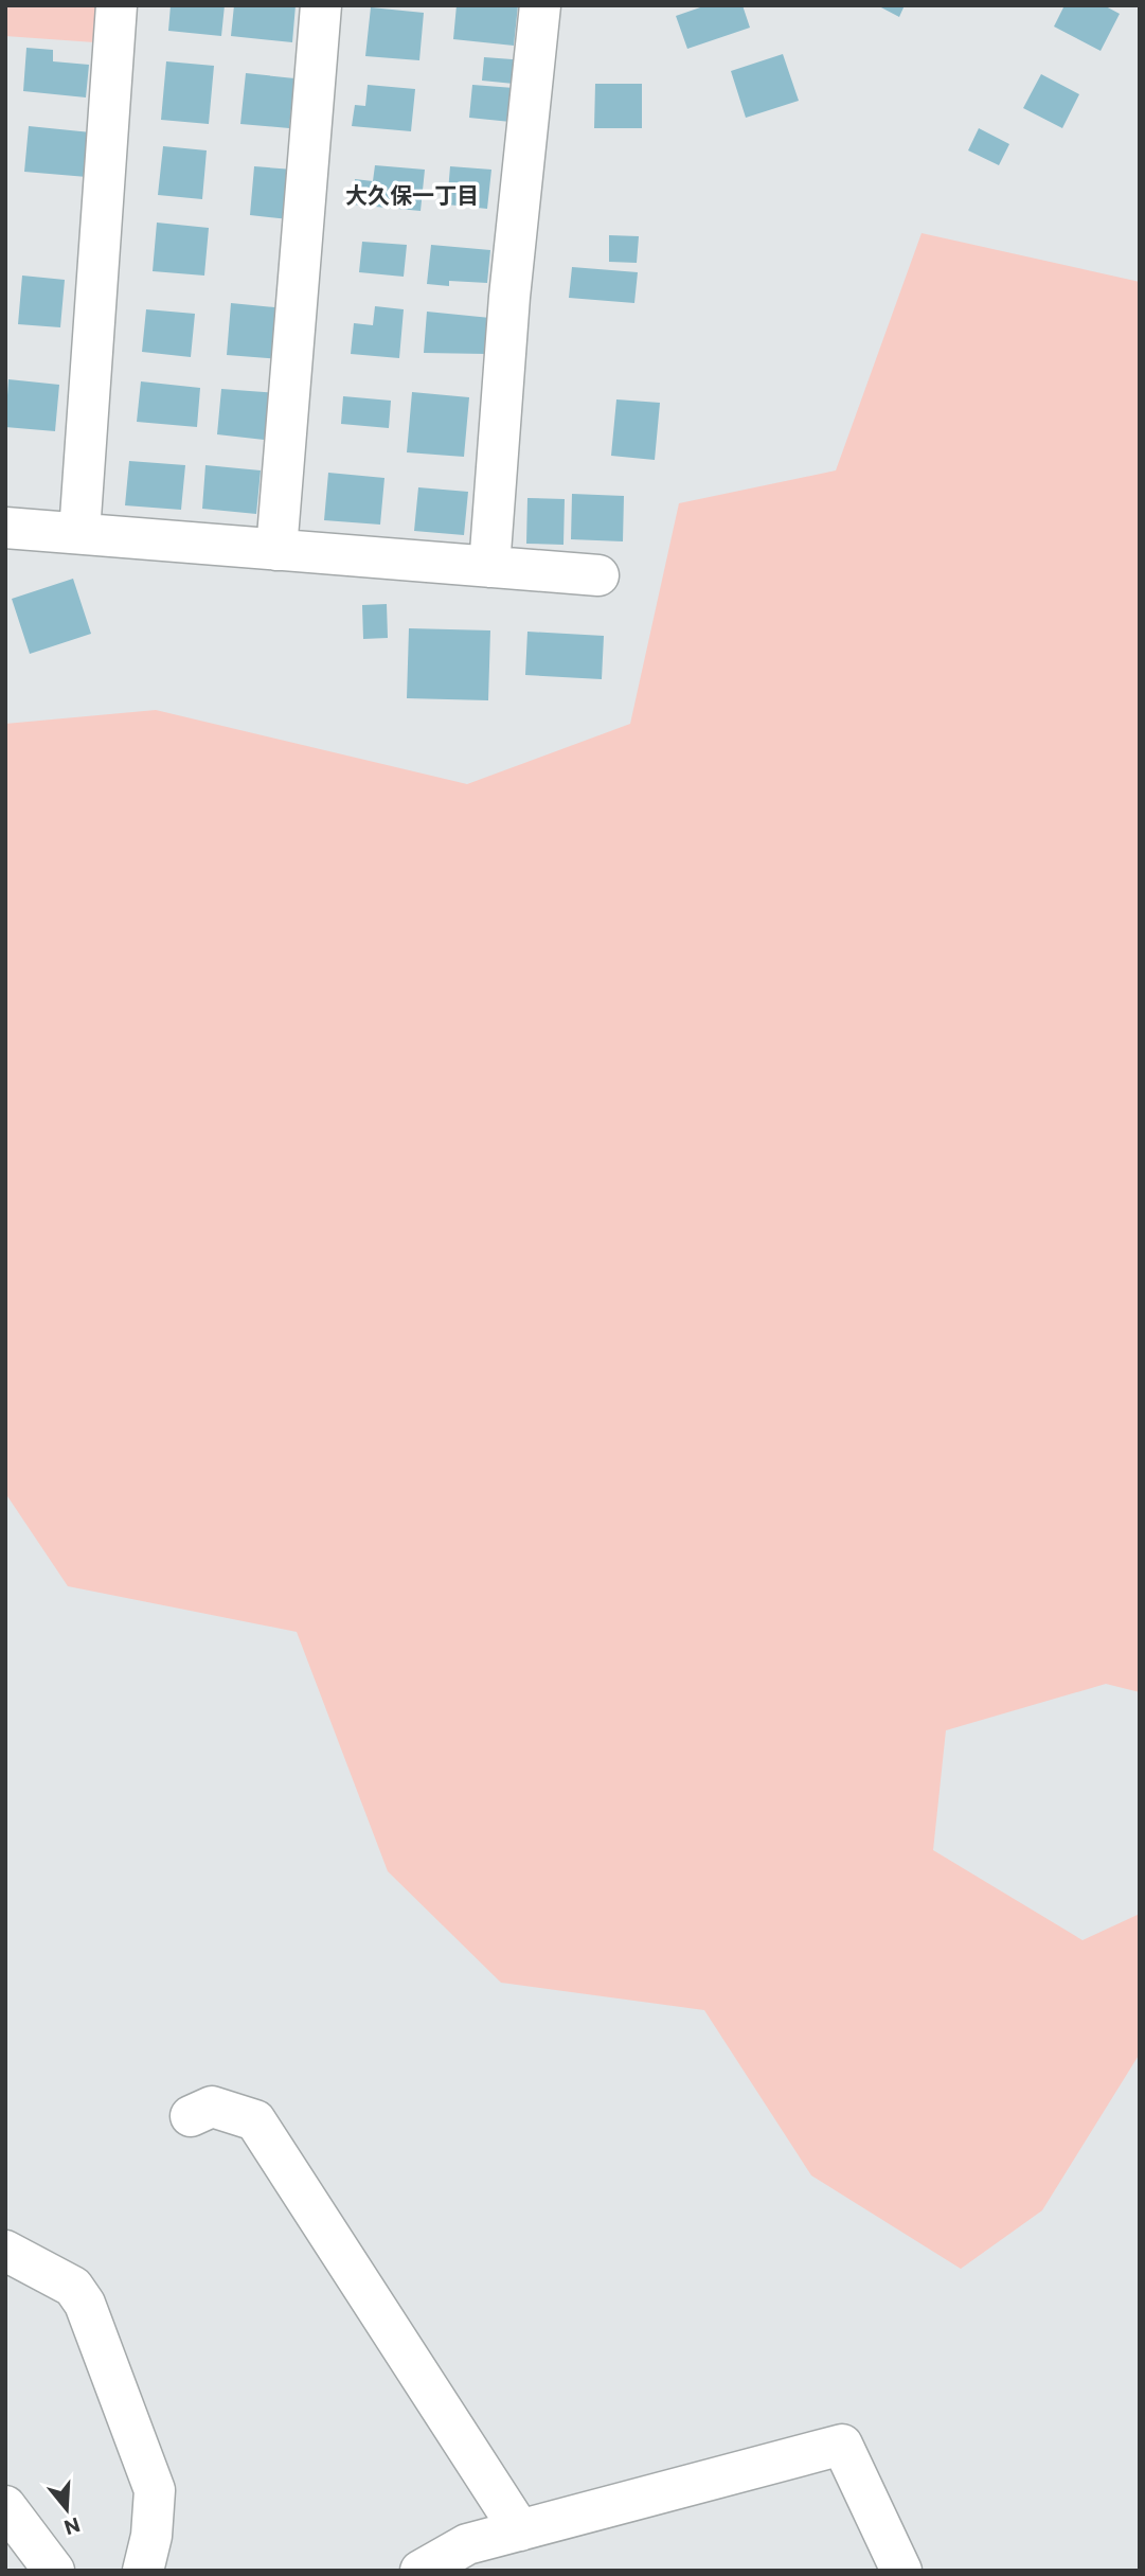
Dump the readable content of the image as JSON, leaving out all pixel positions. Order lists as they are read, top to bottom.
{
  "districts": ["大久保一丁目"],
  "north": "bottom"
}
